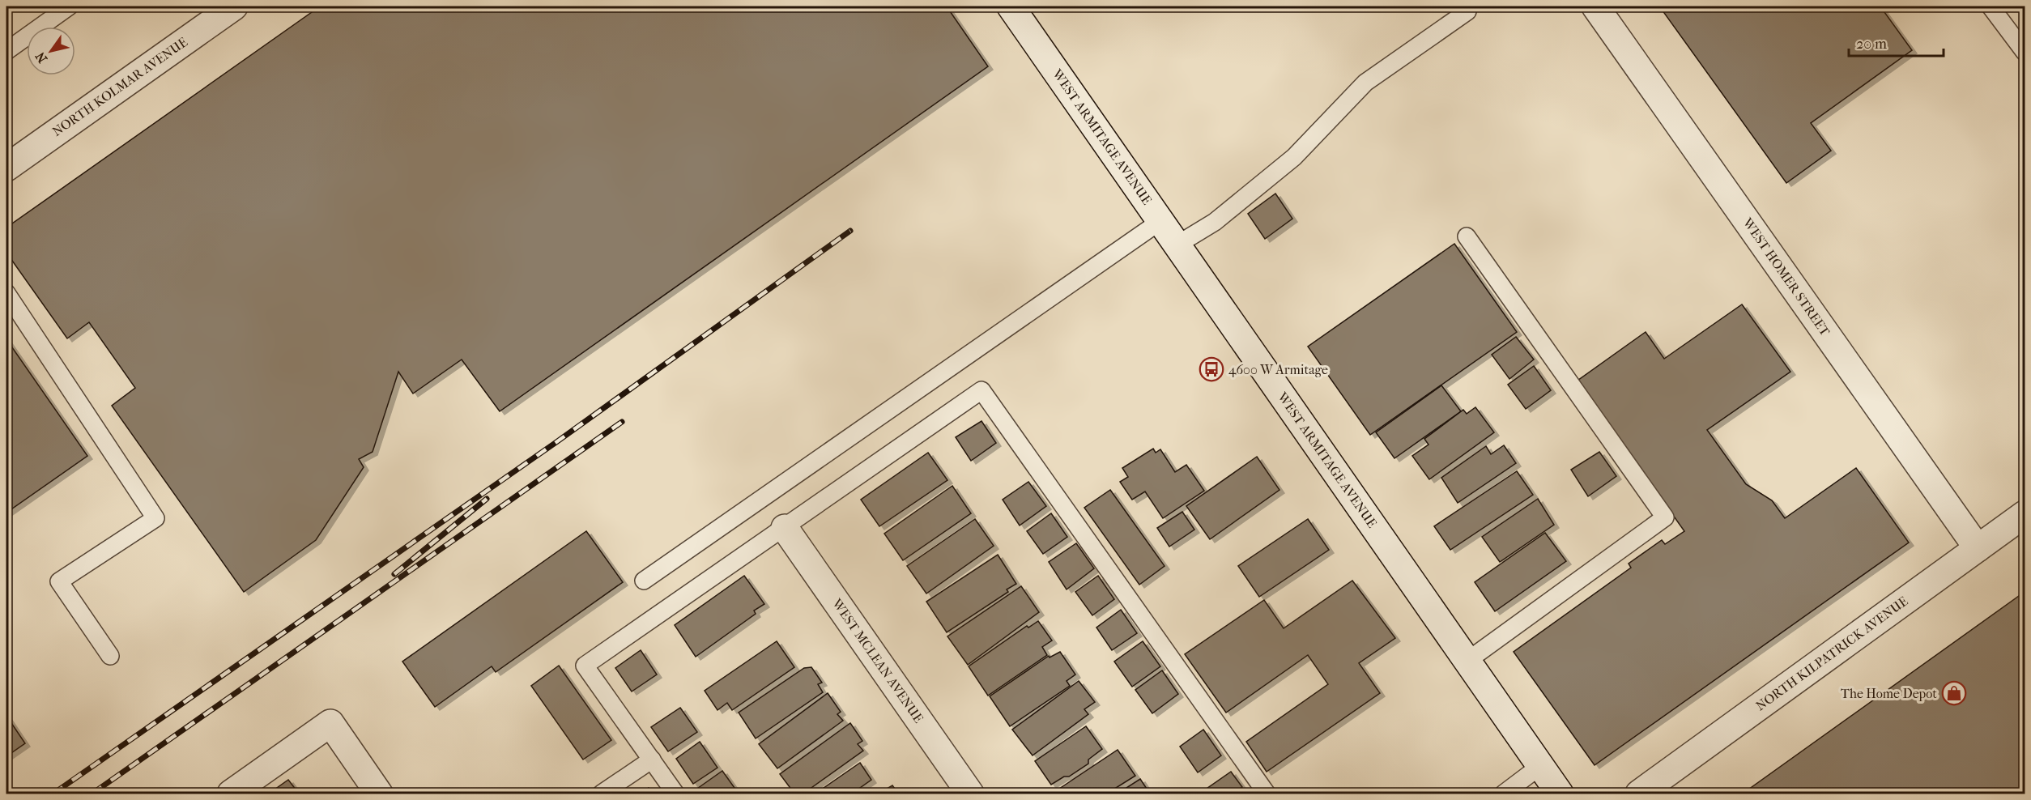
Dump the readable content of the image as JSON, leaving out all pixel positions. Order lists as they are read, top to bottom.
{
  "streets": {
    "street": [
      "NORTH KOLMAR AVENUE",
      "WEST ARMITAGE AVENUE",
      "WEST HOMER STREET",
      "NORTH KILPATRICK AVENUE",
      "WEST MCLEAN AVENUE"
    ]
  },
  "crossings": [
    ["WEST HOMER STREET", "NORTH KILPATRICK AVENUE"]
  ],
  "places": {
    "bus stop": ["4600 W Armitage"],
    "shop": ["The Home Depot"]
  },
  "scale_bar": "20 m",
  "north": "bottom left"
}
